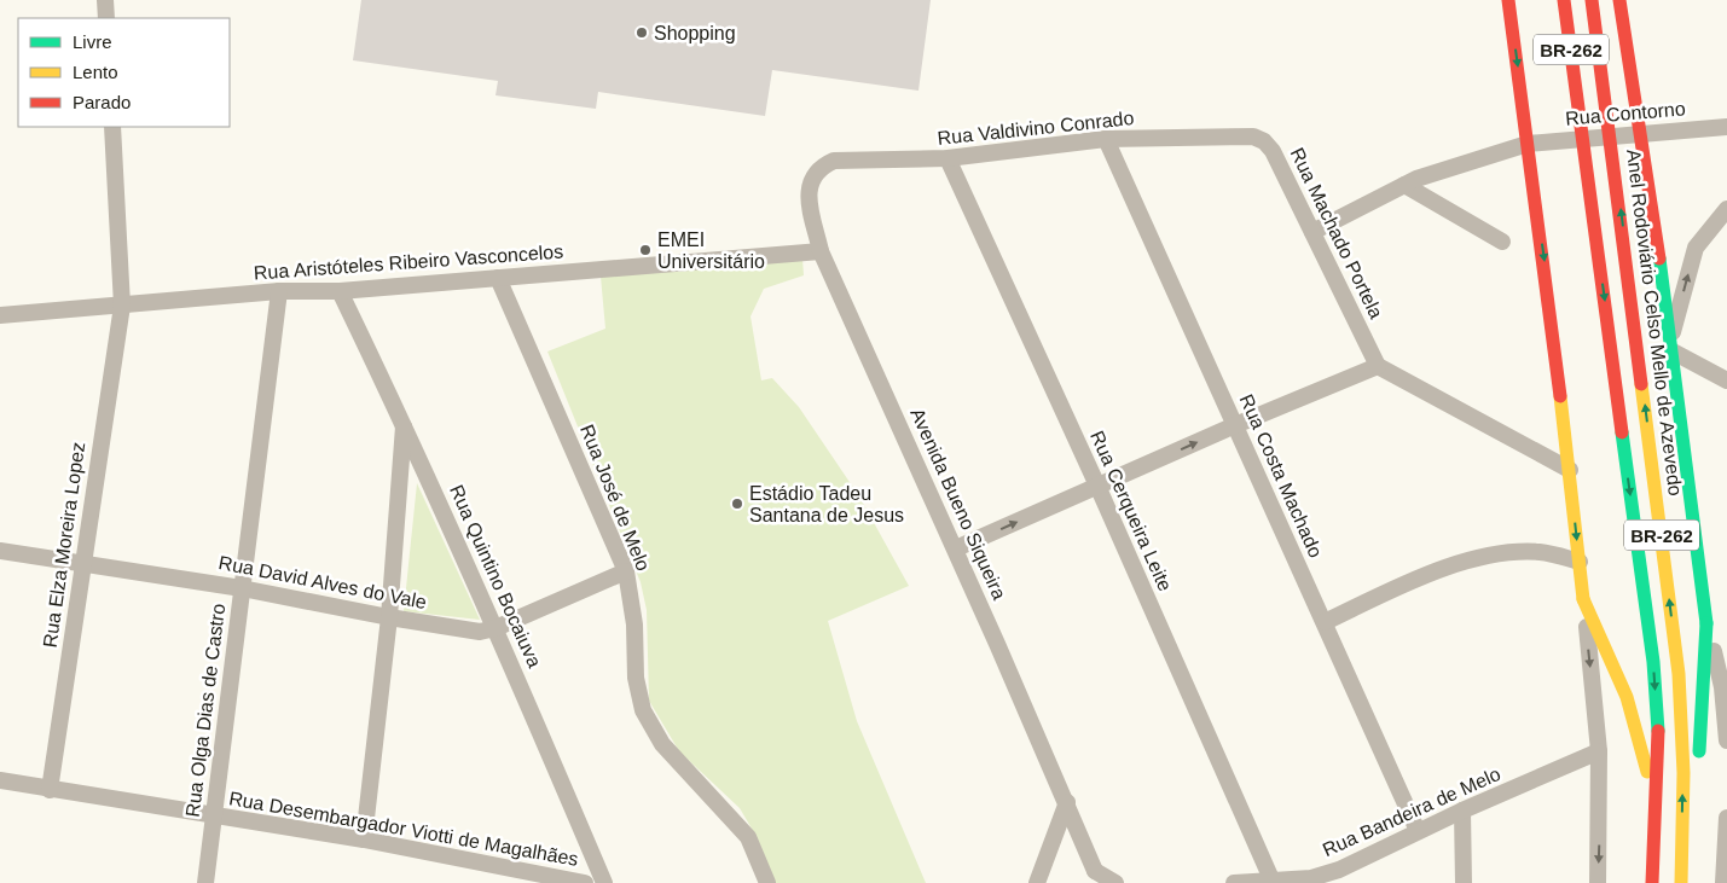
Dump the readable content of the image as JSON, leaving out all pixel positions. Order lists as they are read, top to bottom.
{
  "streets": {
    "main road": ["BR-262", "Anel Rodoviário Celso Mello de Azevedo"],
    "street": [
      "Rua Contorno",
      "Rua Valdivino Conrado",
      "Rua Machado Portela",
      "Rua Aristóteles Ribeiro Vasconcelos",
      "Rua Costa Machado",
      "Rua José de Melo",
      "Avenida Bueno Siqueira",
      "Rua Cerqueira Leite",
      "Rua Elza Moreira Lopez",
      "Rua Quintino Bocaiuva",
      "Rua David Alves do Vale",
      "Rua Olga Dias de Castro",
      "Rua Bandeira de Melo",
      "Rua Desembargador Viotti de Magalhães"
    ]
  },
  "crossings": [
    ["Rua Contorno", "Rua Machado Portela"],
    ["Rua Valdivino Conrado", "Rua Machado Portela"],
    ["Rua Valdivino Conrado", "Rua Costa Machado"],
    ["Rua Valdivino Conrado", "Avenida Bueno Siqueira"],
    ["Rua Valdivino Conrado", "Rua Cerqueira Leite"],
    ["Rua Aristóteles Ribeiro Vasconcelos", "Rua José de Melo"],
    ["Rua Aristóteles Ribeiro Vasconcelos", "Avenida Bueno Siqueira"],
    ["Rua Aristóteles Ribeiro Vasconcelos", "Rua Elza Moreira Lopez"],
    ["Rua Aristóteles Ribeiro Vasconcelos", "Rua Quintino Bocaiuva"],
    ["Rua Aristóteles Ribeiro Vasconcelos", "Rua Olga Dias de Castro"],
    ["Rua Costa Machado", "Rua Bandeira de Melo"],
    ["Rua José de Melo", "Rua David Alves do Vale"],
    ["Rua Cerqueira Leite", "Rua Bandeira de Melo"],
    ["Rua Elza Moreira Lopez", "Rua David Alves do Vale"],
    ["Rua Elza Moreira Lopez", "Rua Desembargador Viotti de Magalhães"],
    ["Rua Quintino Bocaiuva", "Rua David Alves do Vale"],
    ["Rua David Alves do Vale", "Rua Olga Dias de Castro"],
    ["Rua Olga Dias de Castro", "Rua Desembargador Viotti de Magalhães"]
  ],
  "places": ["Shopping", "EMEI Universitário", "Estádio Tadeu Santana de Jesus"],
  "legend": ["Livre", "Lento", "Parado"]
}
